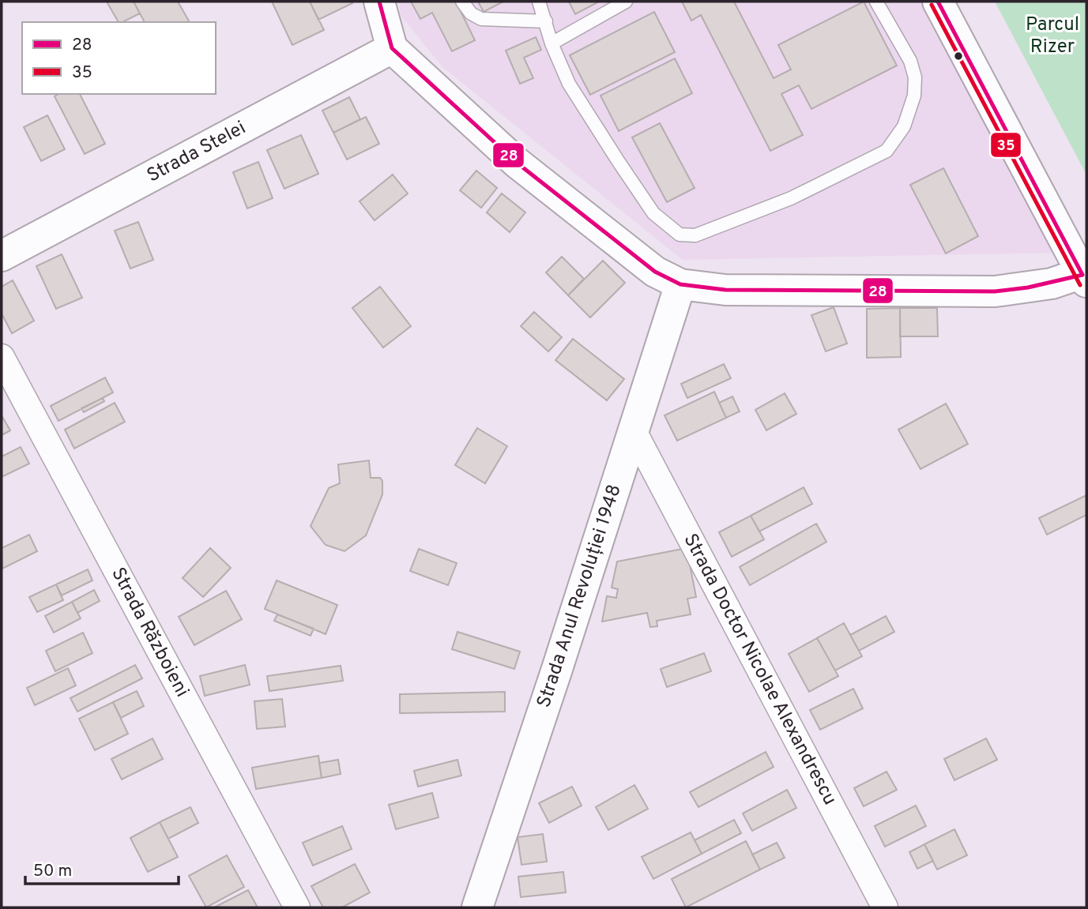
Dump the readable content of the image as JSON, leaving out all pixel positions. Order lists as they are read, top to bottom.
{
  "streets": {
    "street": [
      "Strada Stelei",
      "Strada Anul Revoluției 1948",
      "Strada Războieni",
      "Strada Doctor Nicolae Alexandrescu"
    ]
  },
  "crossings": [
    ["Strada Anul Revoluției 1948", "Strada Doctor Nicolae Alexandrescu"]
  ],
  "parks": ["Parcul Rizer"],
  "lines": ["transit line 28", "transit line 35"],
  "legend": ["28", "35"],
  "scale_bar": "50 m"
}
